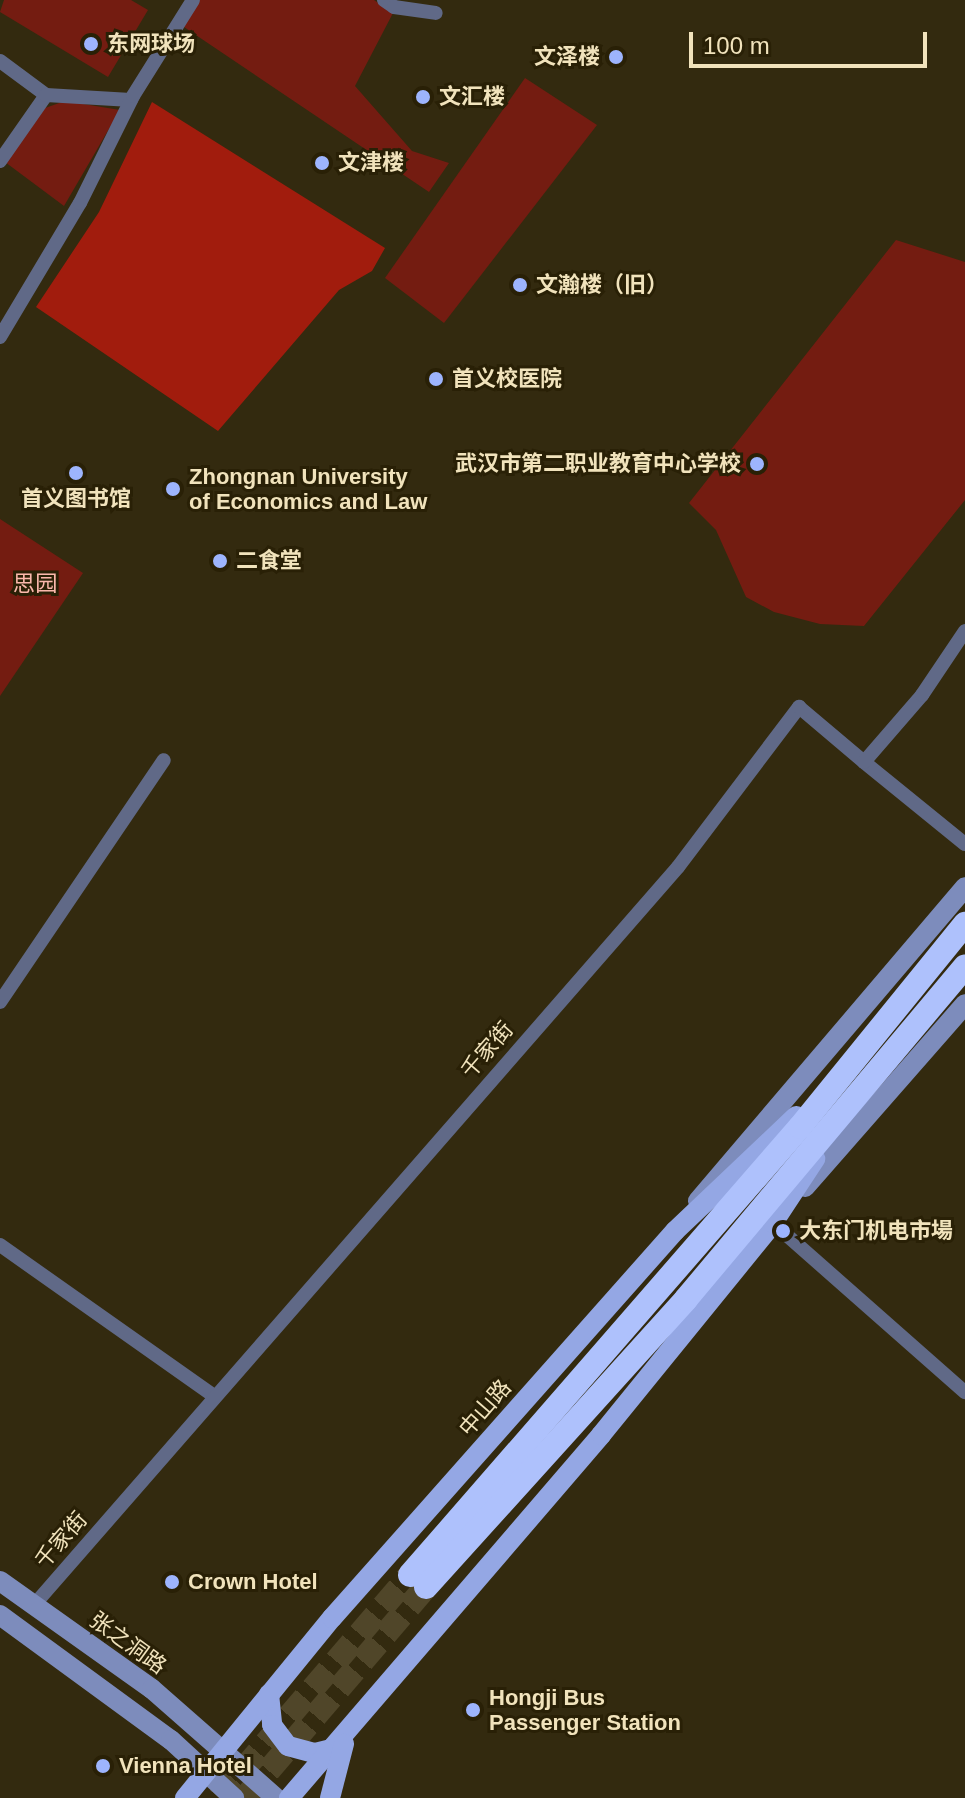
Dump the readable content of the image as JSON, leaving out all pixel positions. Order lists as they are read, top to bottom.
{
  "streets": {
    "highway": ["中山路"],
    "street": ["千家街", "张之洞路"]
  },
  "crossings": [
    ["千家街", "张之洞路"],
    ["中山路", "张之洞路"]
  ],
  "parks": ["思园"],
  "places": [
    "东网球场",
    "文泽楼",
    "文汇楼",
    "文津楼",
    "文瀚楼（旧）",
    "首义校医院",
    "武汉市第二职业教育中心学校",
    "首义图书馆",
    "Zhongnan University of Economics and Law",
    "二食堂",
    "大东门机电市場",
    "Crown Hotel",
    "Hongji Bus Passenger Station",
    "Vienna Hotel"
  ],
  "scale_bar": "100 m"
}
